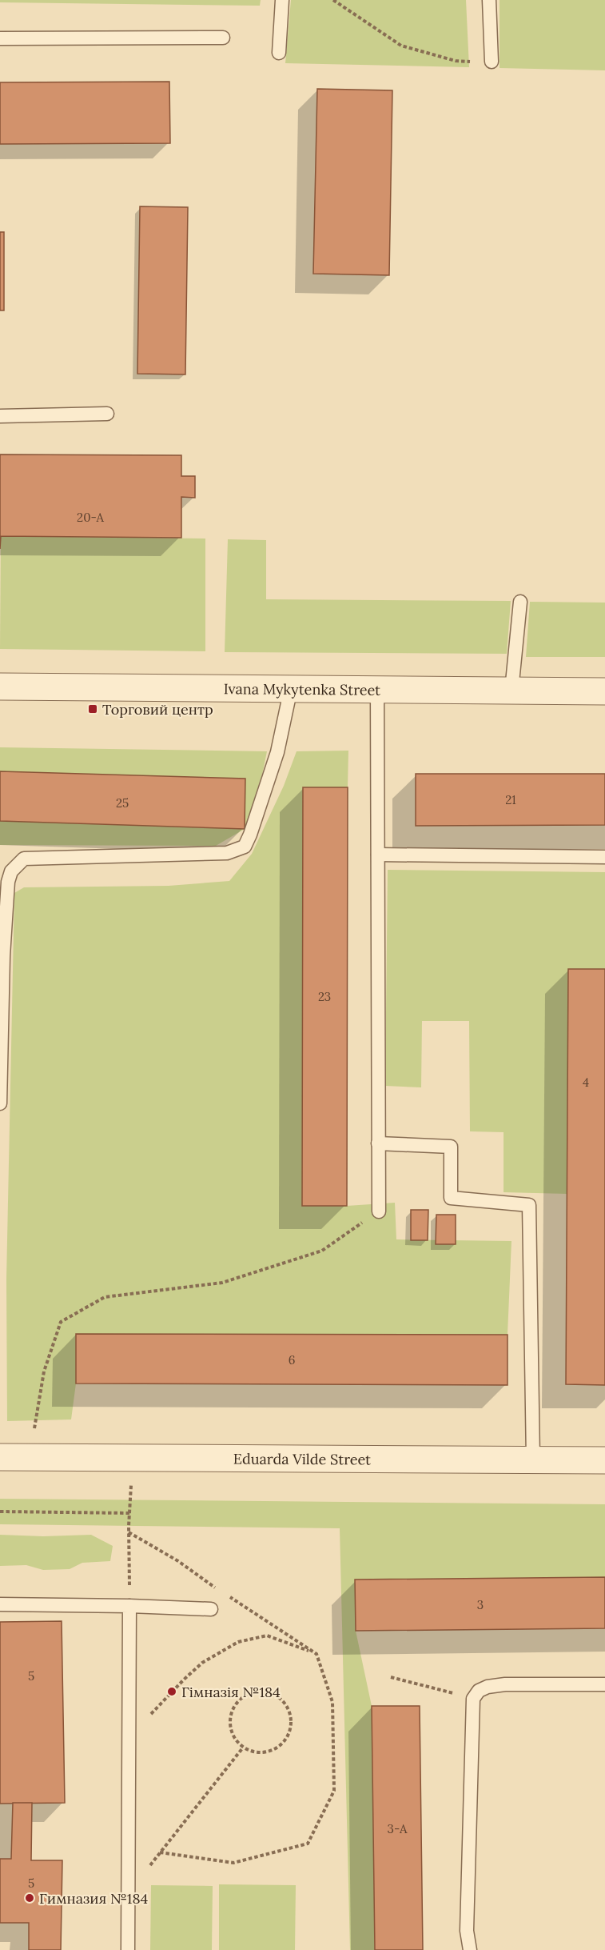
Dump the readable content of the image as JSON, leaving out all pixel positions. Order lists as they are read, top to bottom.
{
  "streets": {
    "street": ["Ivana Mykytenka Street", "Eduarda Vilde Street"]
  },
  "places": {
    "transit": ["Торговий центр"],
    "other": ["Гімназія №184", "Гимназия №184"]
  },
  "house_numbers": [
    "20-А",
    "21",
    "25",
    "23",
    "4",
    "6",
    "3",
    "5",
    "3-А",
    "5"
  ]
}
